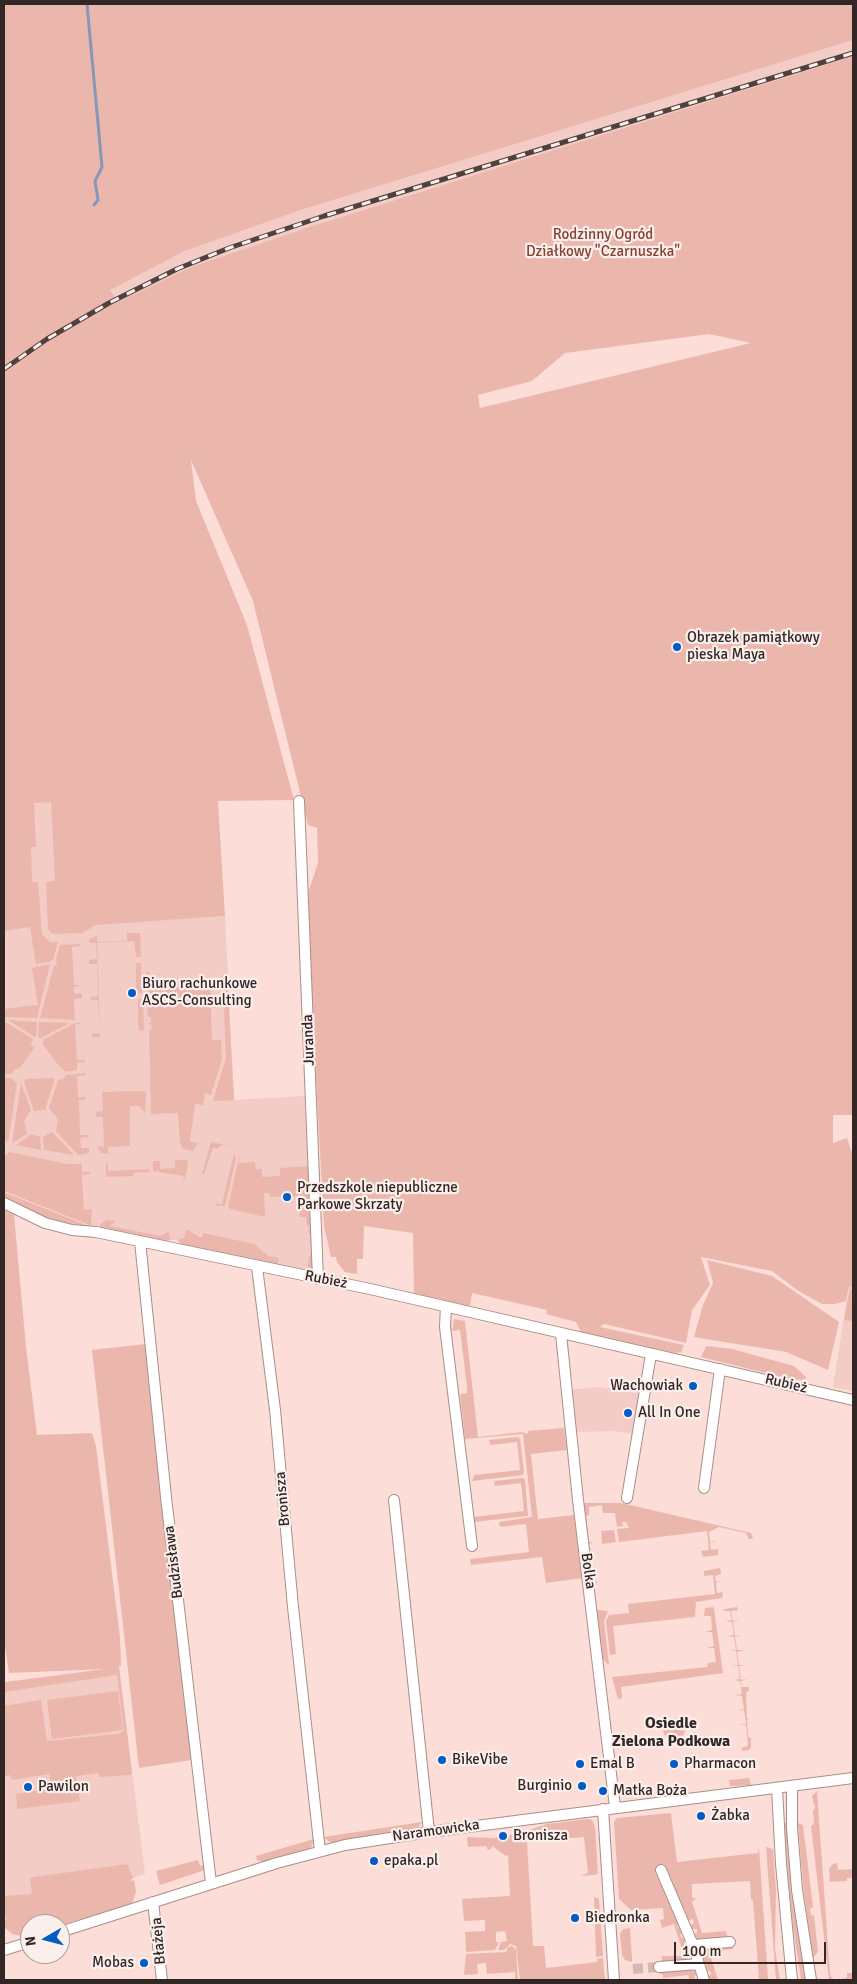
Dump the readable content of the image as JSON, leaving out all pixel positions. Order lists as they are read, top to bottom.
{
  "streets": {
    "street": [
      "Juranda",
      "Rubież",
      "Bronisza",
      "Budzisława",
      "Bolka",
      "Naramowicka",
      "Błażeja"
    ]
  },
  "crossings": [
    ["Juranda", "Rubież"],
    ["Rubież", "Bronisza"],
    ["Rubież", "Budzisława"],
    ["Rubież", "Bolka"],
    ["Bronisza", "Naramowicka"],
    ["Budzisława", "Naramowicka"],
    ["Bolka", "Naramowicka"],
    ["Naramowicka", "Błażeja"]
  ],
  "districts": ["Osiedle Zielona Podkowa"],
  "parks": ["Rodzinny Ogród Działkowy \"Czarnuszka\""],
  "places": [
    "Obrazek pamiątkowy pieska Maya",
    "Biuro rachunkowe ASCS-Consulting",
    "Przedszkole niepubliczne Parkowe Skrzaty",
    "Wachowiak",
    "All In One",
    "BikeVibe",
    "Emal B",
    "Pharmacon",
    "Burginio",
    "Pawilon",
    "Matka Boża",
    "Żabka",
    "Bronisza",
    "epaka.pl",
    "Biedronka",
    "Mobas"
  ],
  "scale_bar": "100 m",
  "north": "left"
}
